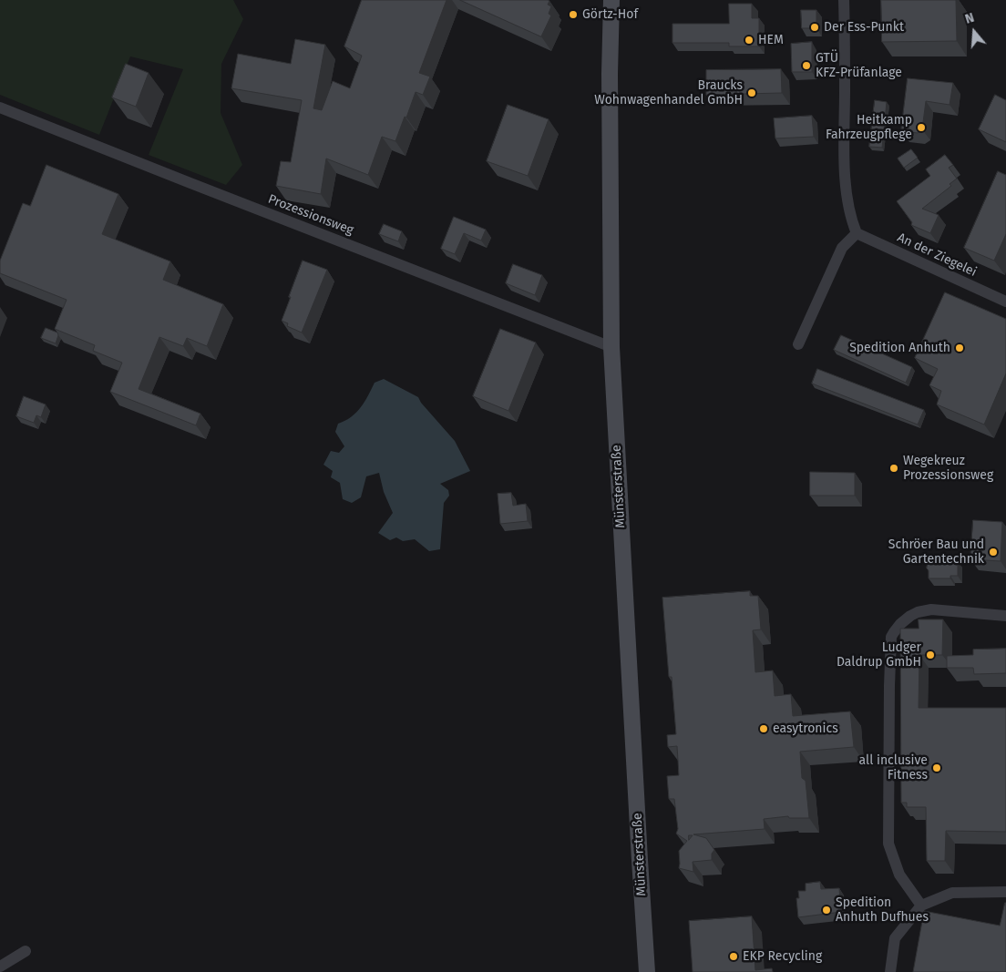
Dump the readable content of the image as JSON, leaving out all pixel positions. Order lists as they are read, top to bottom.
{
  "streets": {
    "main road": ["Münsterstraße"],
    "street": ["Prozessionsweg", "An der Ziegelei"]
  },
  "crossings": [
    ["Prozessionsweg", "Münsterstraße"]
  ],
  "places": [
    "Görtz-Hof",
    "Der Ess-Punkt",
    "HEM",
    "GTÜ KFZ-Prüfanlage",
    "Braucks Wohnwagenhandel GmbH",
    "Heitkamp Fahrzeugpflege",
    "Spedition Anhuth",
    "Wegekreuz Prozessionsweg",
    "Schröer Bau und Gartentechnik",
    "Ludger Daldrup GmbH",
    "easytronics",
    "all inclusive Fitness",
    "Spedition Anhuth Dufhues",
    "EKP Recycling"
  ],
  "north": "top"
}
